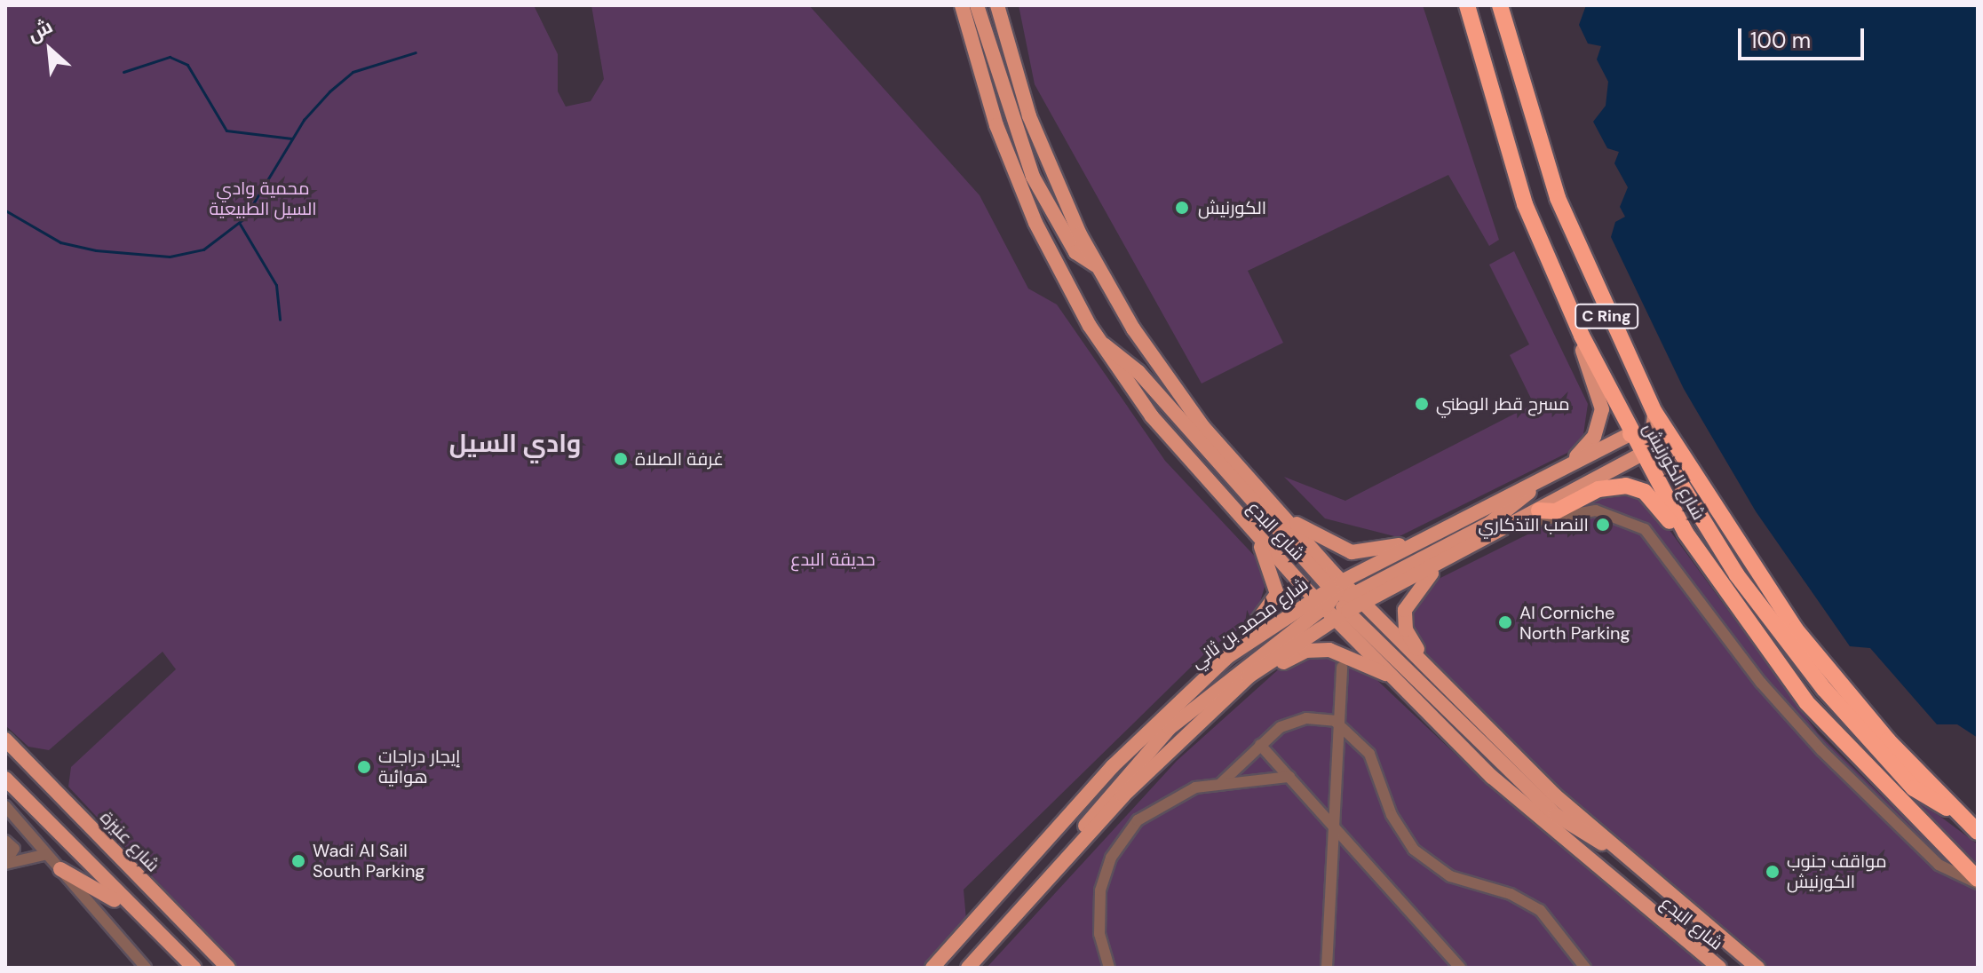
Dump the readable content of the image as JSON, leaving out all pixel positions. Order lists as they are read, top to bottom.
{
  "streets": {
    "highway": ["C Ring", "شارع الكورنيش"],
    "main road": ["شارع البدع", "شارع محمد بن ثاني", "شارع عنيزة"]
  },
  "crossings": [
    ["شارع الكورنيش", "شارع محمد بن ثاني"],
    ["شارع البدع", "شارع محمد بن ثاني"]
  ],
  "districts": ["وادي السيل"],
  "parks": ["محمية وادي السيل الطبيعية", "حديقة البدع"],
  "places": [
    "الكورنيش",
    "مسرح قطر الوطني",
    "غرفة الصلاة",
    "النصب التذكاري",
    "Al Corniche North Parking",
    "إيجار دراجات هوائية",
    "Wadi Al Sail South Parking",
    "مواقف جنوب الكورنيش"
  ],
  "scale_bar": "100 m",
  "north": "top left"
}
